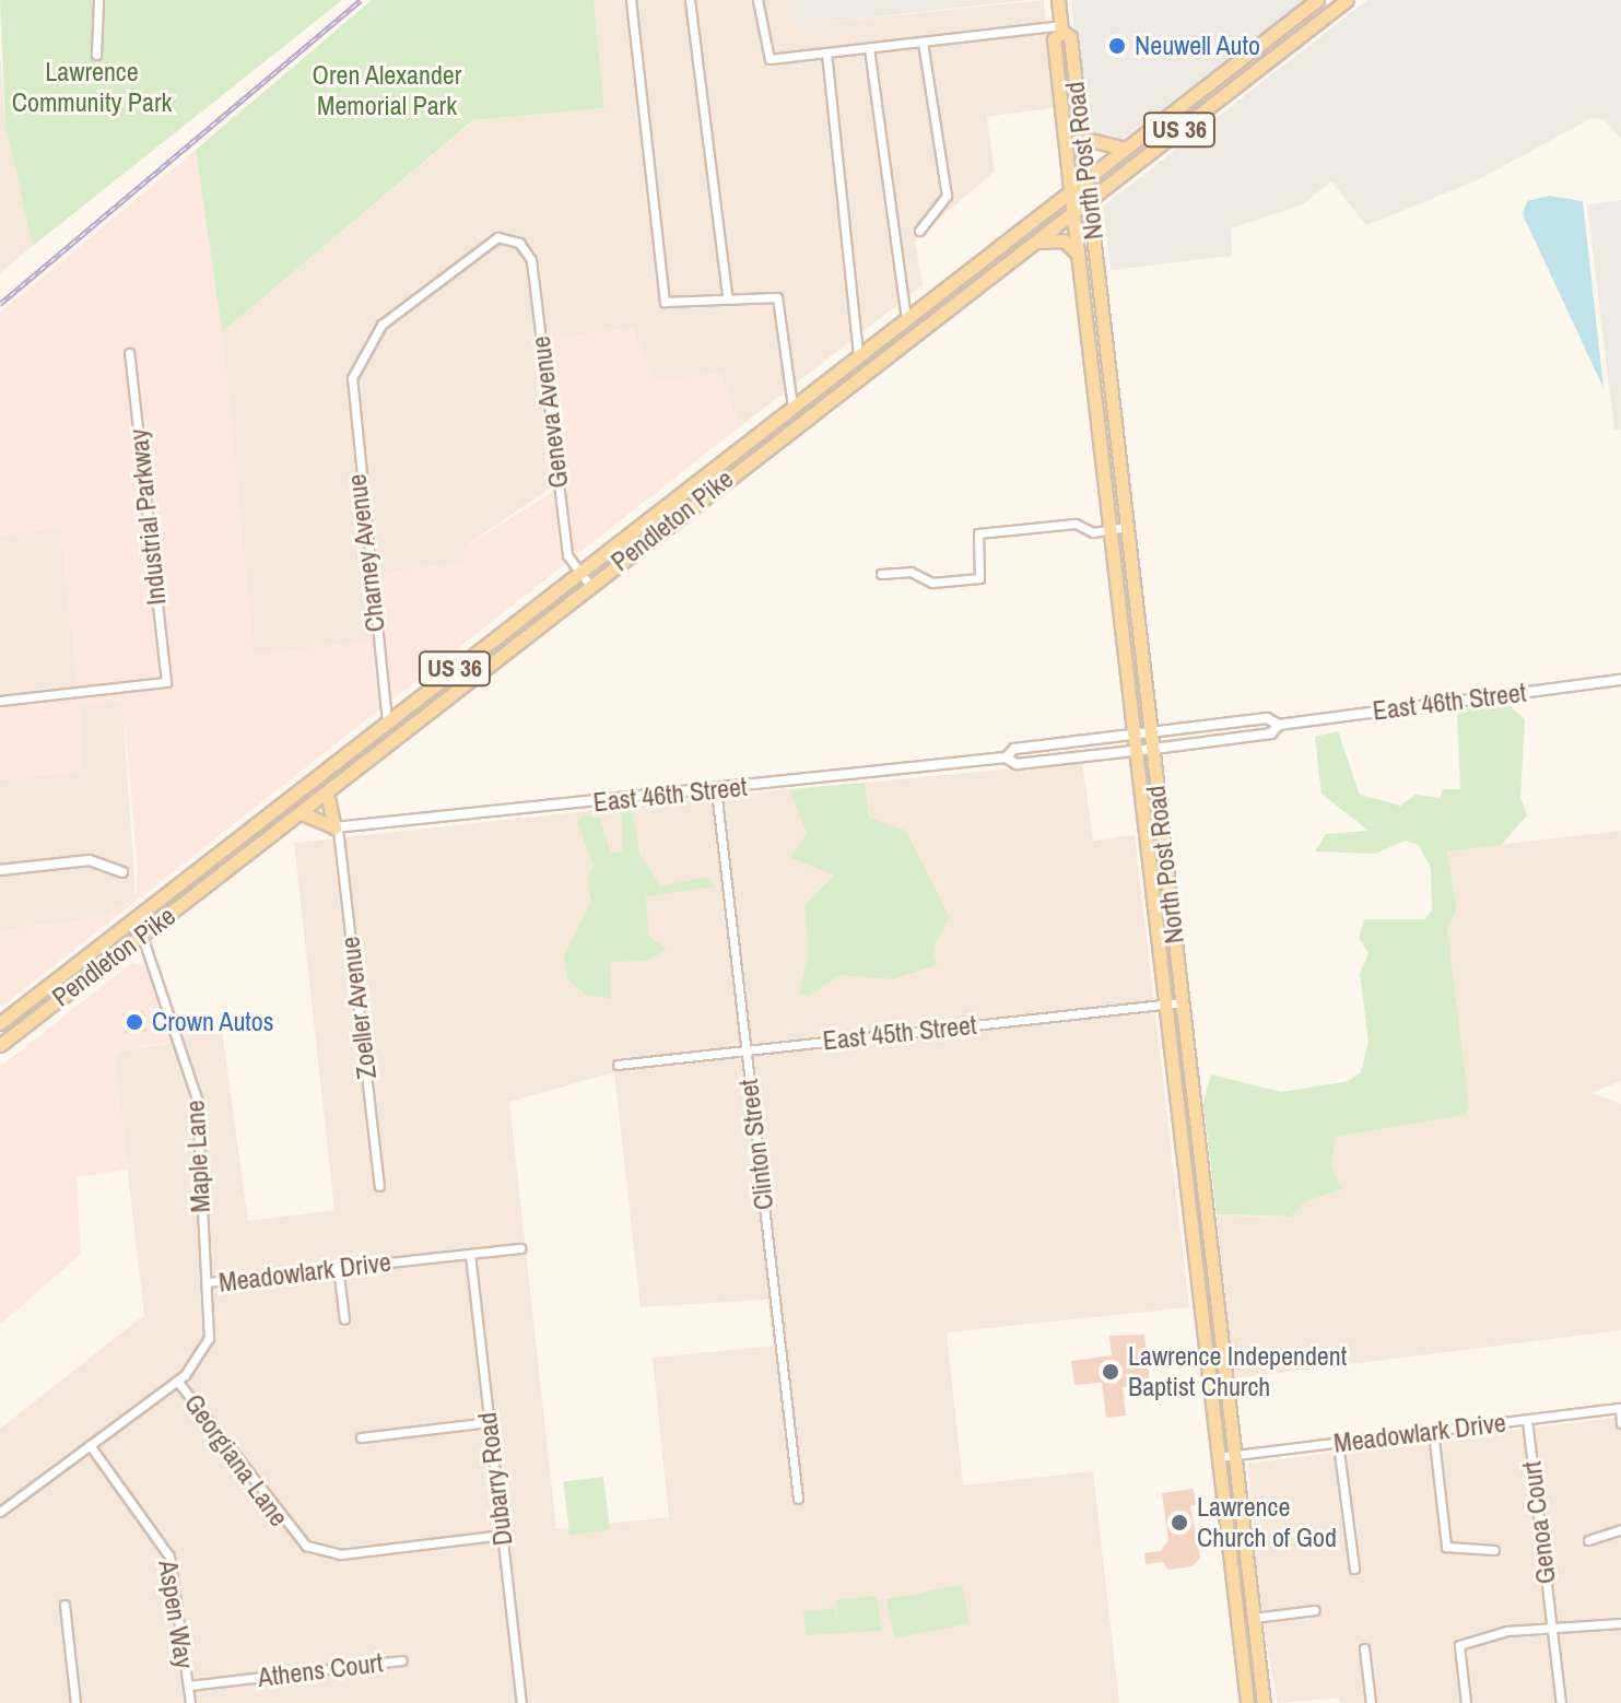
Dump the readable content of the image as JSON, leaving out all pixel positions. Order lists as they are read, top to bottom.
{
  "streets": {
    "main road": ["US 36", "North Post Road", "Pendleton Pike"],
    "street": [
      "Geneva Avenue",
      "Industrial Parkway",
      "Charney Avenue",
      "East 46th Street",
      "Zoeller Avenue",
      "East 45th Street",
      "Clinton Street",
      "Maple Lane",
      "Meadowlark Drive",
      "Georgiana Lane",
      "Dubarry Road",
      "Genoa Court",
      "Aspen Way",
      "Athens Court"
    ]
  },
  "crossings": [
    ["North Post Road", "Pendleton Pike"],
    ["North Post Road", "East 46th Street"],
    ["North Post Road", "East 45th Street"],
    ["North Post Road", "Meadowlark Drive"],
    ["Geneva Avenue", "Pendleton Pike"],
    ["Geneva Avenue", "Charney Avenue"],
    ["Pendleton Pike", "Charney Avenue"],
    ["Pendleton Pike", "Maple Lane"],
    ["East 46th Street", "Zoeller Avenue"],
    ["East 46th Street", "Clinton Street"],
    ["East 45th Street", "Clinton Street"],
    ["Maple Lane", "Meadowlark Drive"],
    ["Meadowlark Drive", "Georgiana Lane"],
    ["Meadowlark Drive", "Dubarry Road"],
    ["Meadowlark Drive", "Genoa Court"],
    ["Meadowlark Drive", "Aspen Way"],
    ["Georgiana Lane", "Dubarry Road"],
    ["Aspen Way", "Athens Court"]
  ],
  "parks": ["Lawrence Community Park", "Oren Alexander Memorial Park"],
  "places": [
    "Neuwell Auto",
    "Crown Autos",
    "Lawrence Independent Baptist Church",
    "Lawrence Church of God"
  ]
}
